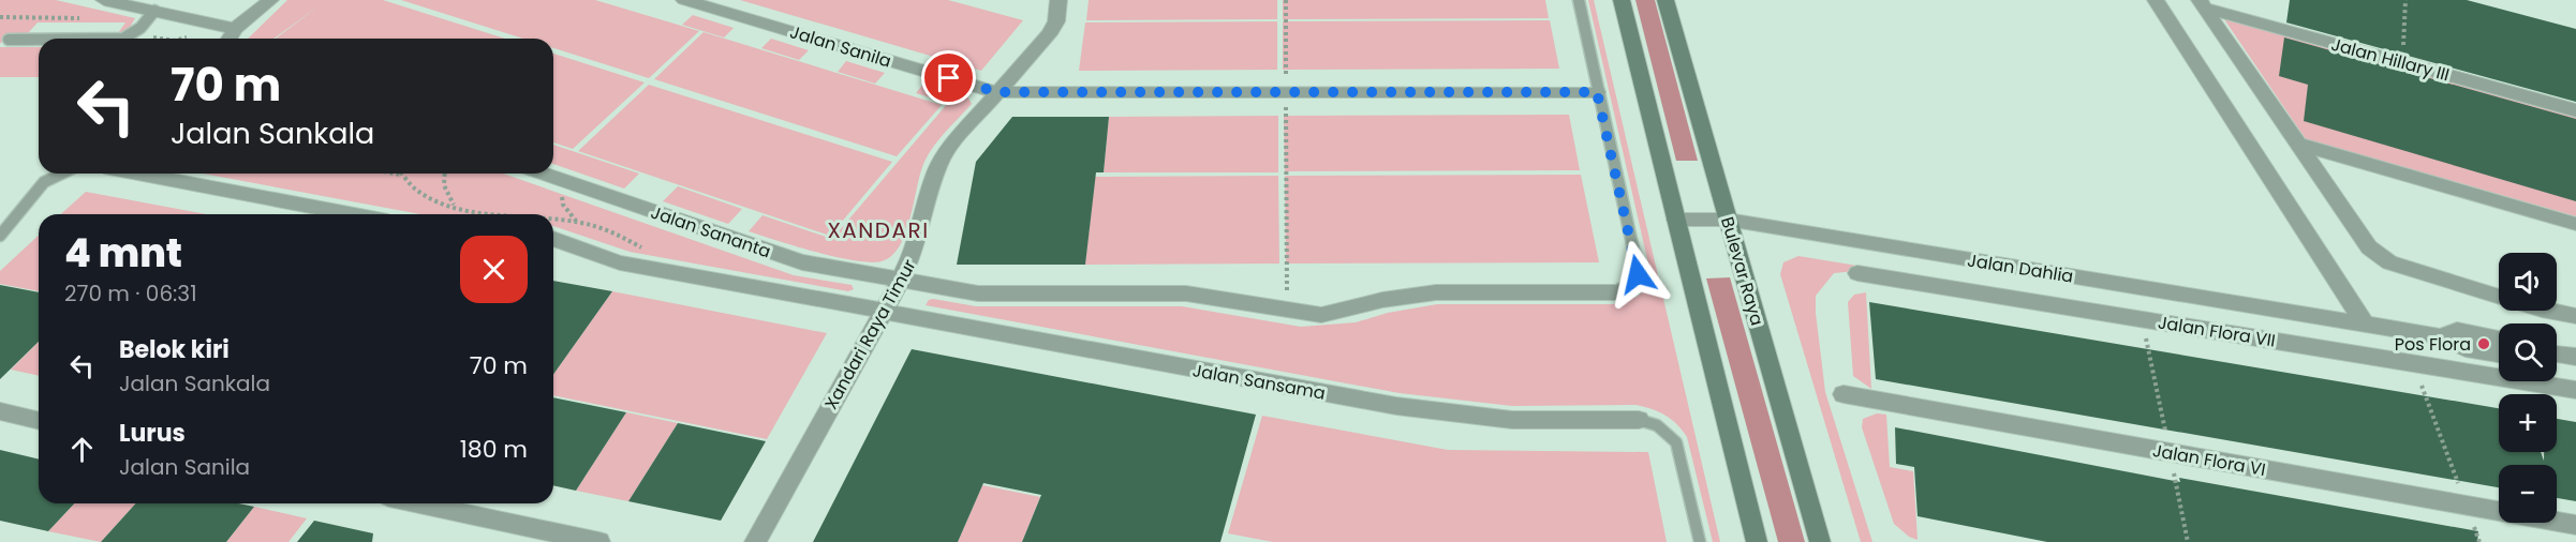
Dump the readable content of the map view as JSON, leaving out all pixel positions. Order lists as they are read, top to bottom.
{
  "streets": {
    "street": [
      "Jalan Sanila",
      "Jalan Hillary III",
      "Jalan Sananta",
      "Jalan Dahlia",
      "Bulevar Raya",
      "Jalan Flora VII",
      "Xandari Raya Timur",
      "Jalan Sansama",
      "Jalan Flora VI"
    ]
  },
  "crossings": [
    ["Jalan Sanila", "Xandari Raya Timur"],
    ["Jalan Sananta", "Xandari Raya Timur"],
    ["Jalan Dahlia", "Bulevar Raya"],
    ["Xandari Raya Timur", "Jalan Sansama"]
  ],
  "districts": ["XANDARI"],
  "places": ["Pos Flora"],
  "page": {
    "turn": ["70 m", "Jalan Sankala"],
    "heading": ["4 mnt", "270 m · 06:31"],
    "map_buttons": ["+", "−"],
    "list": [
      {
        "name": "Belok kiri",
        "note": "Jalan Sankala",
        "value": "70 m"
      },
      {
        "name": "Lurus",
        "note": "Jalan Sanila",
        "value": "180 m"
      }
    ]
  }
}
